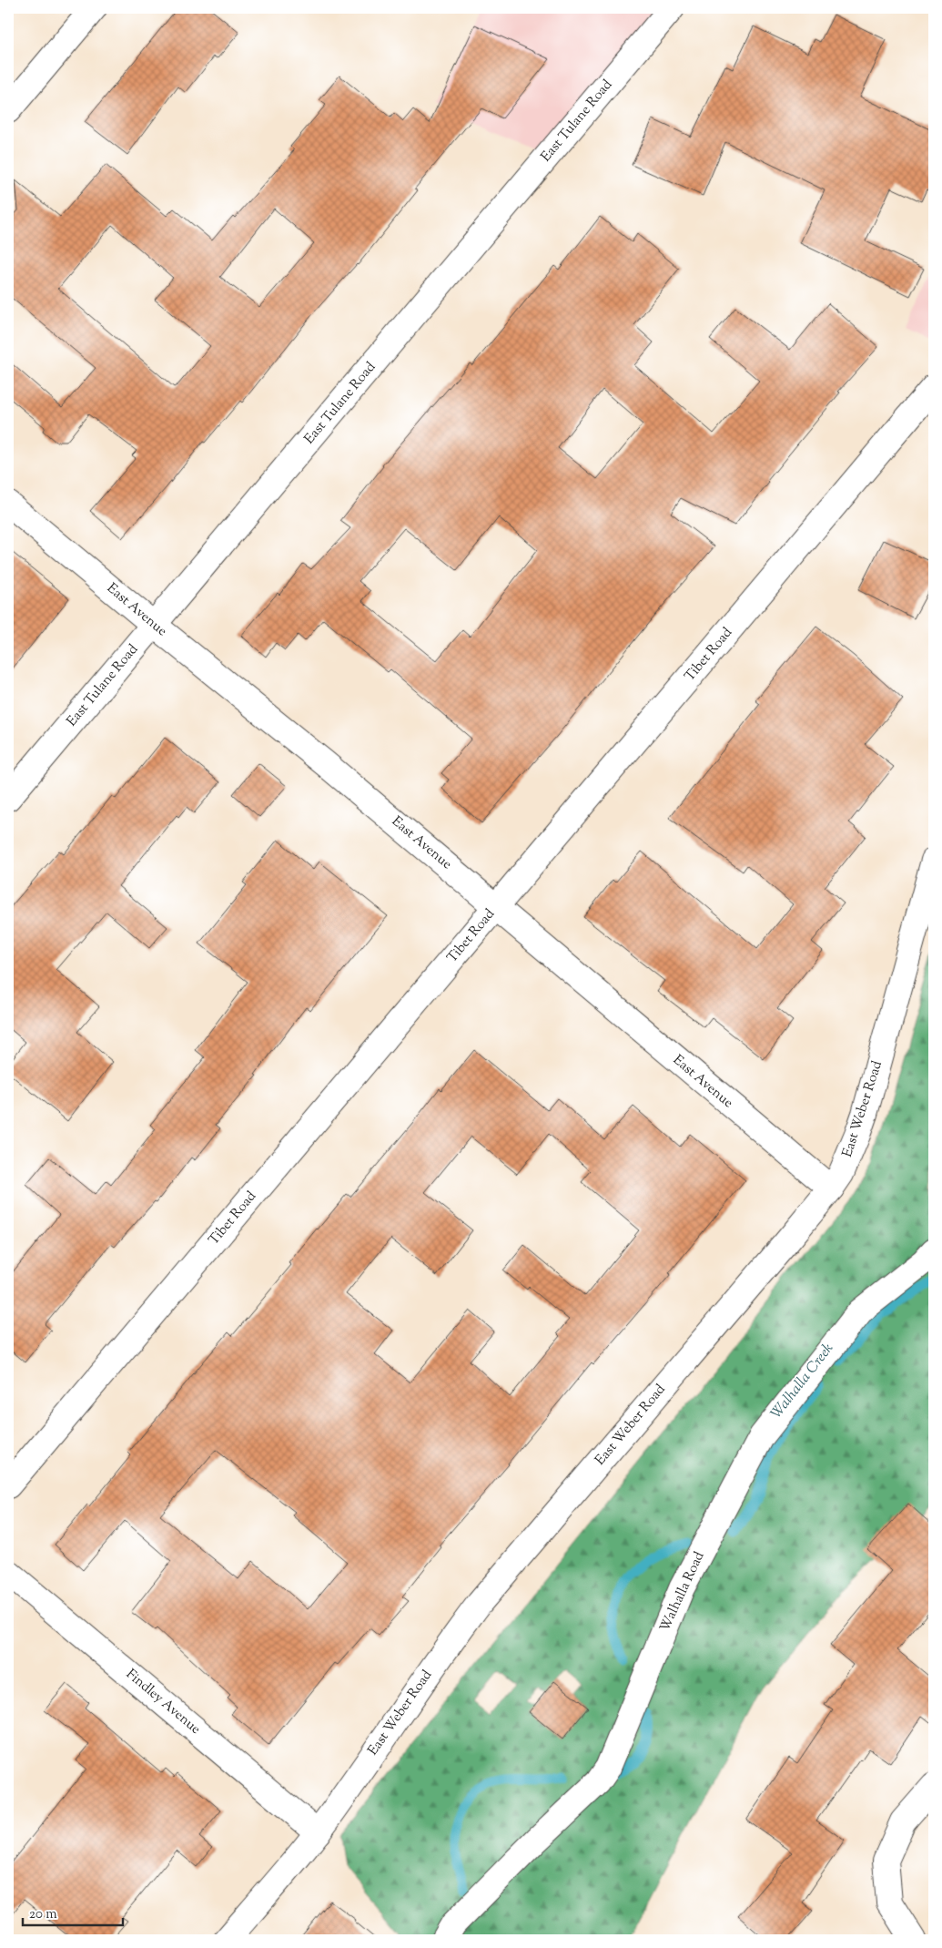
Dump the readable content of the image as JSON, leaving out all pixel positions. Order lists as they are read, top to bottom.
{
  "streets": {
    "street": [
      "East Tulane Road",
      "East Avenue",
      "Tibet Road",
      "East Weber Road",
      "Walhalla Road",
      "Findley Avenue"
    ]
  },
  "crossings": [
    ["East Tulane Road", "East Avenue"],
    ["East Avenue", "Tibet Road"],
    ["East Avenue", "East Weber Road"],
    ["East Weber Road", "Findley Avenue"]
  ],
  "water": ["Walhalla Creek"],
  "scale_bar": "20 m"
}
